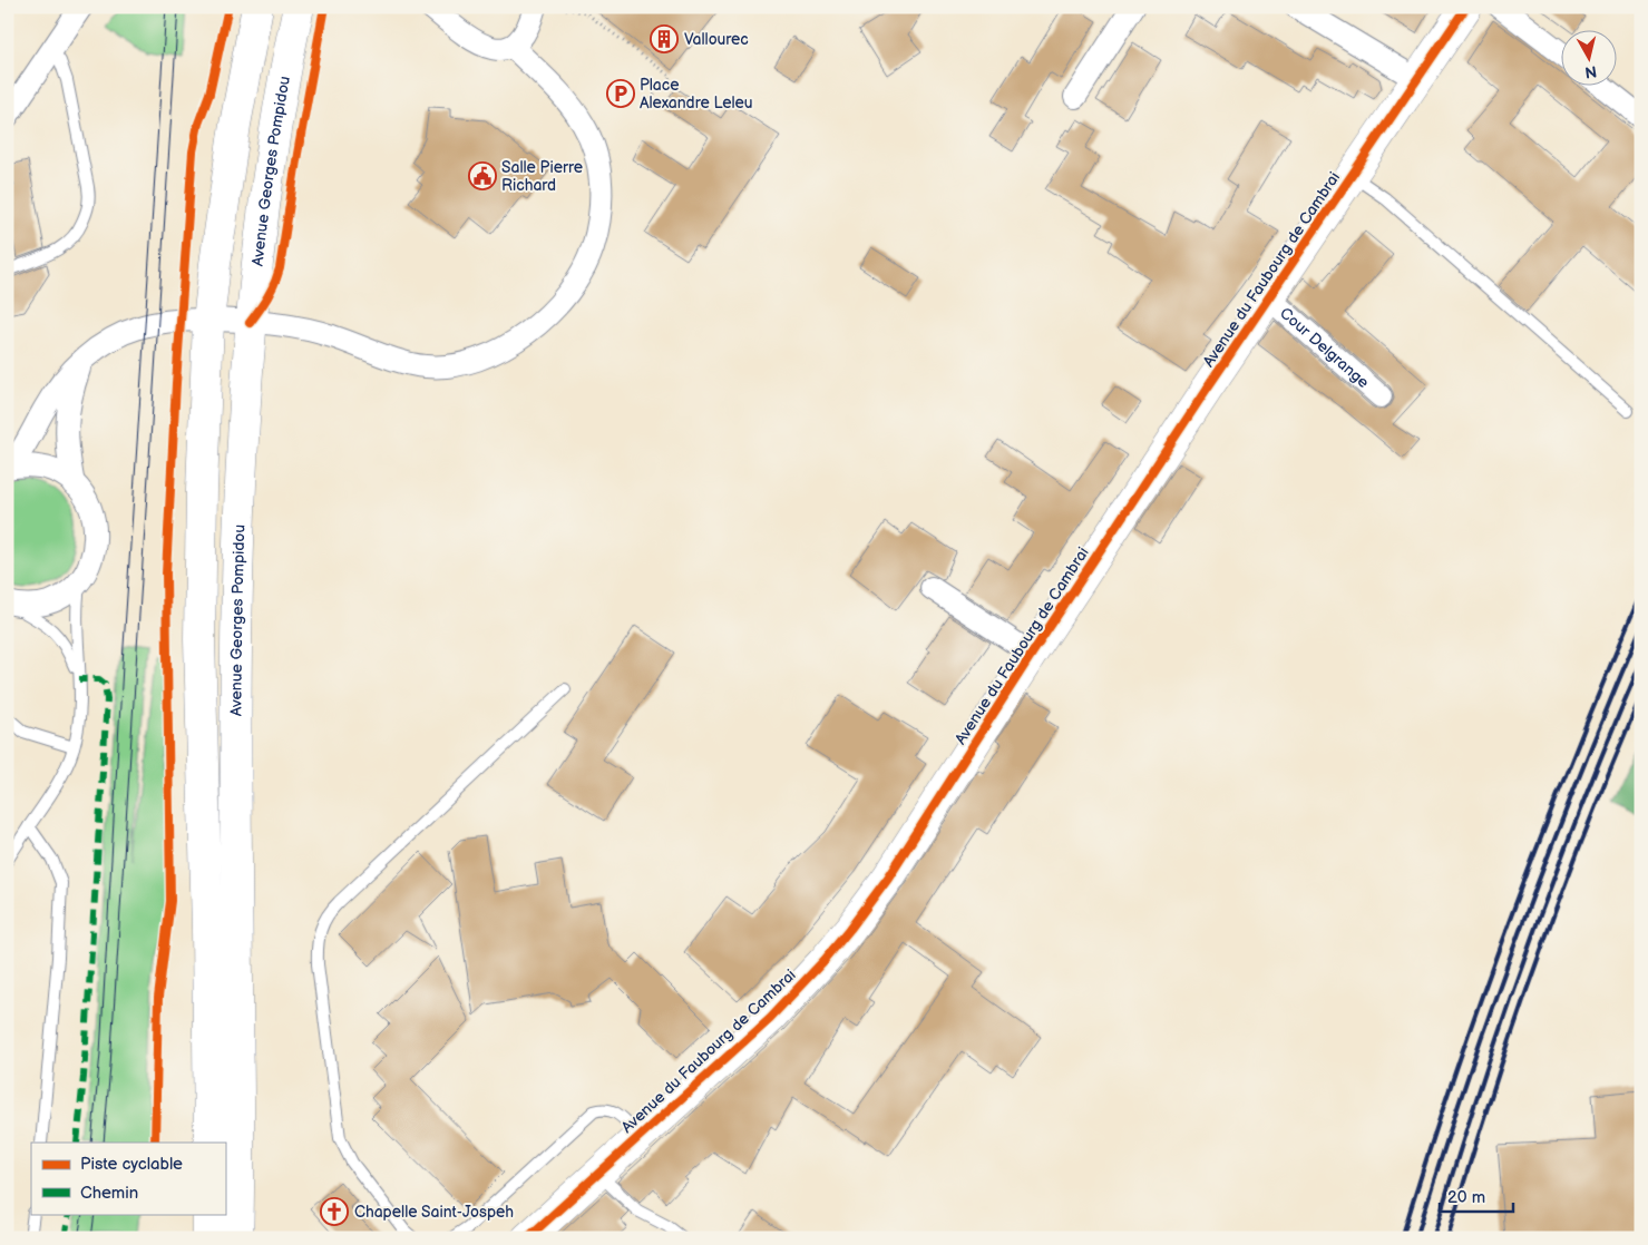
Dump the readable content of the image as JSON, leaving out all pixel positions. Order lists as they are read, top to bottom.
{
  "streets": {
    "main road": ["Avenue Georges Pompidou", "Avenue du Faubourg de Cambrai"],
    "street": ["Cour Delgrange"]
  },
  "crossings": [
    ["Avenue du Faubourg de Cambrai", "Cour Delgrange"]
  ],
  "places": {
    "building": ["Vallourec"],
    "parking": ["Place Alexandre Leleu"],
    "public building": ["Salle Pierre Richard"],
    "church": ["Chapelle Saint-Jospeh"]
  },
  "legend": ["Piste cyclable", "Chemin"],
  "scale_bar": "20 m",
  "north": "bottom"
}
